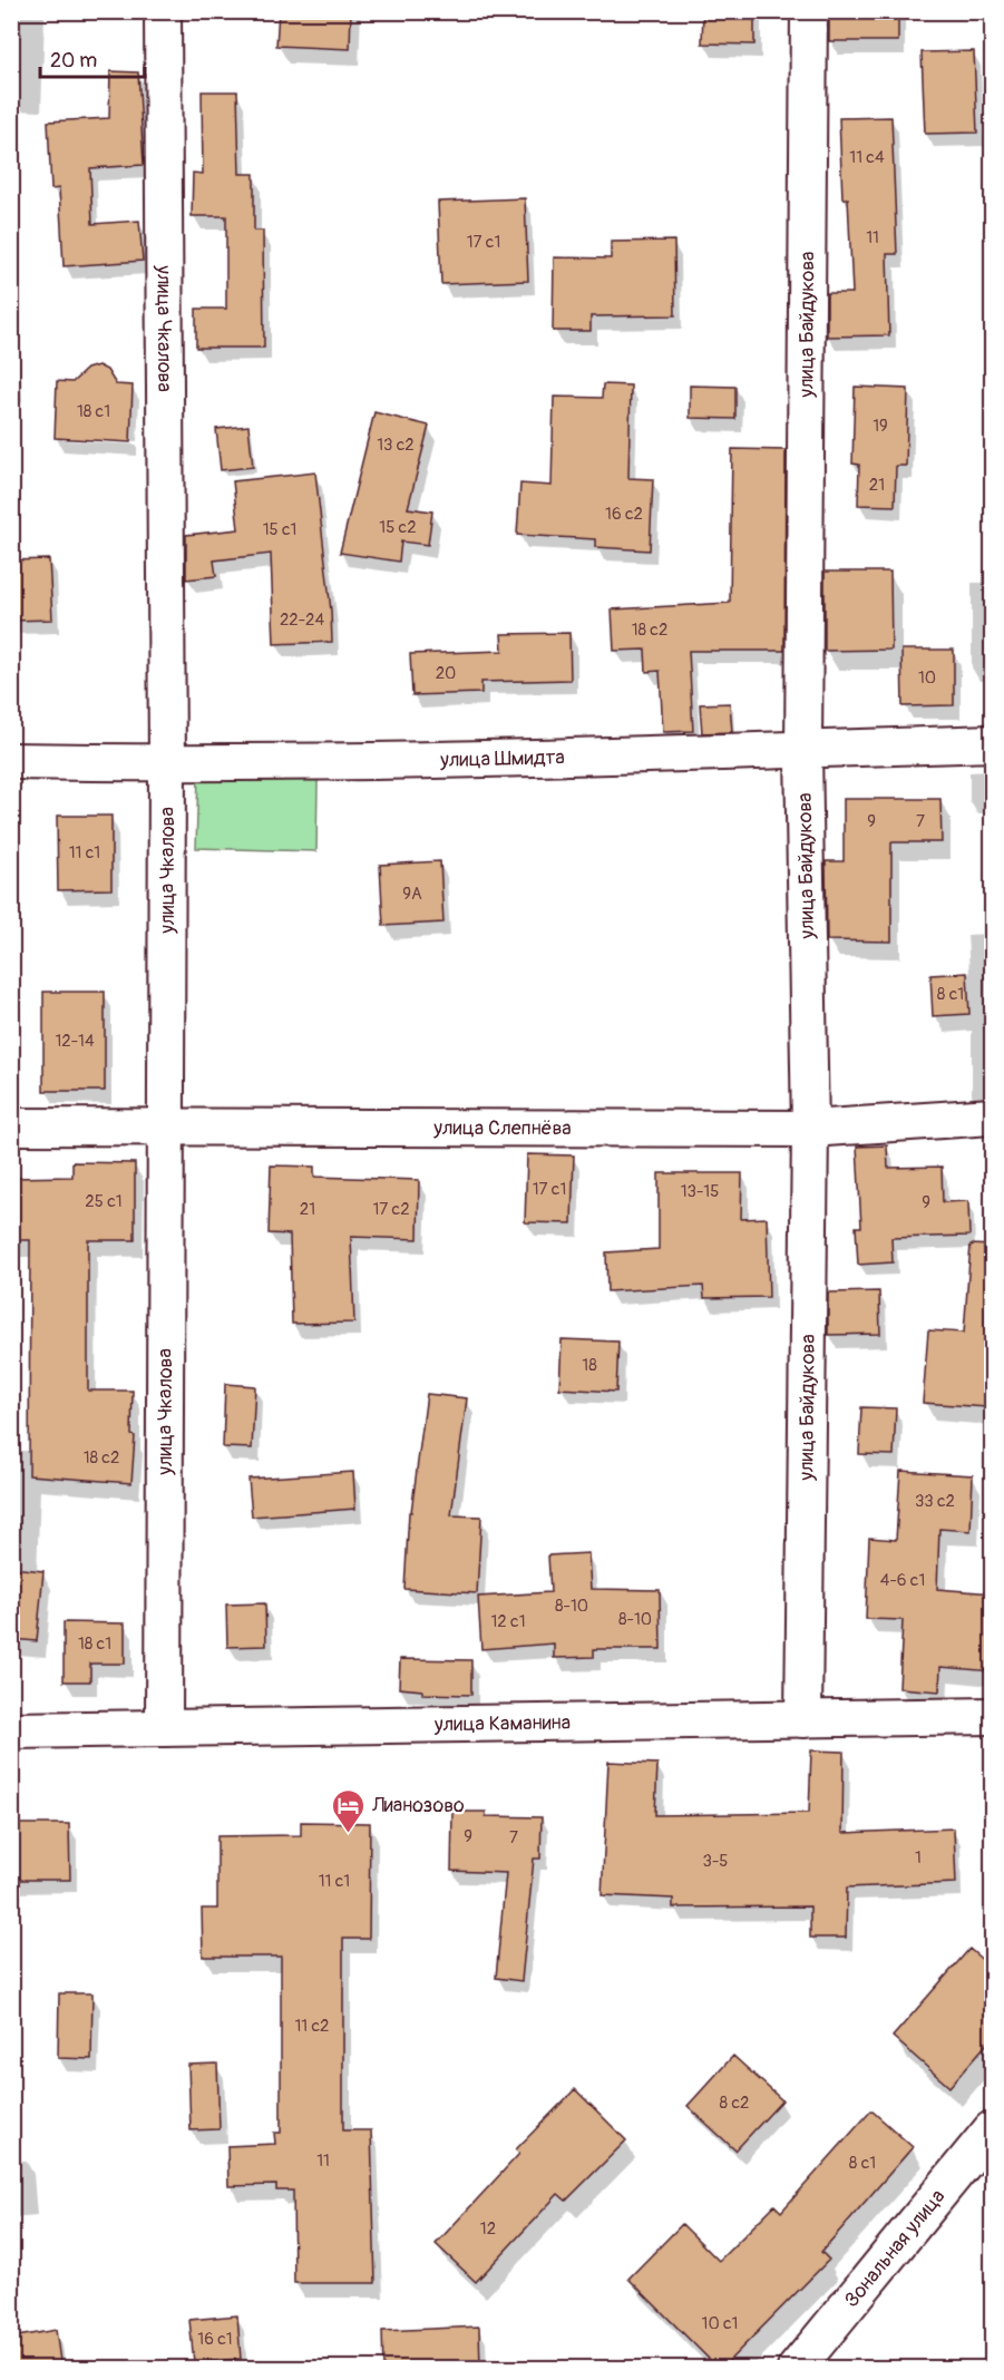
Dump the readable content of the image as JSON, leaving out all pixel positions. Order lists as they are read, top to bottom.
{
  "streets": {
    "street": [
      "улица Байдукова",
      "улица Чкалова",
      "улица Шмидта",
      "улица Слепнёва",
      "улица Каманина",
      "Зональная улица"
    ]
  },
  "crossings": [
    ["улица Байдукова", "улица Шмидта"],
    ["улица Байдукова", "улица Слепнёва"],
    ["улица Байдукова", "улица Каманина"],
    ["улица Чкалова", "улица Шмидта"],
    ["улица Чкалова", "улица Слепнёва"],
    ["улица Чкалова", "улица Каманина"]
  ],
  "places": {
    "hotel": ["Лианозово"]
  },
  "house_numbers": [
    "11 с4",
    "11",
    "17 с1",
    "18 с1",
    "19",
    "13 с2",
    "21",
    "16 с2",
    "15 с2",
    "15 с1",
    "22-24",
    "18 с2",
    "20",
    "10",
    "9",
    "7",
    "11 с1",
    "9А",
    "8 с1",
    "12-14",
    "17 с1",
    "13-15",
    "25 с1",
    "9",
    "21",
    "17 с2",
    "18",
    "18 с2",
    "33 с2",
    "4-6 с1",
    "8-10",
    "8-10",
    "12 с1",
    "18 с1",
    "9",
    "7",
    "1",
    "3-5",
    "11 с1",
    "11 с2",
    "8 с2",
    "11",
    "8 с1",
    "12",
    "10 с1",
    "16 с1"
  ],
  "scale_bar": "20 m"
}
